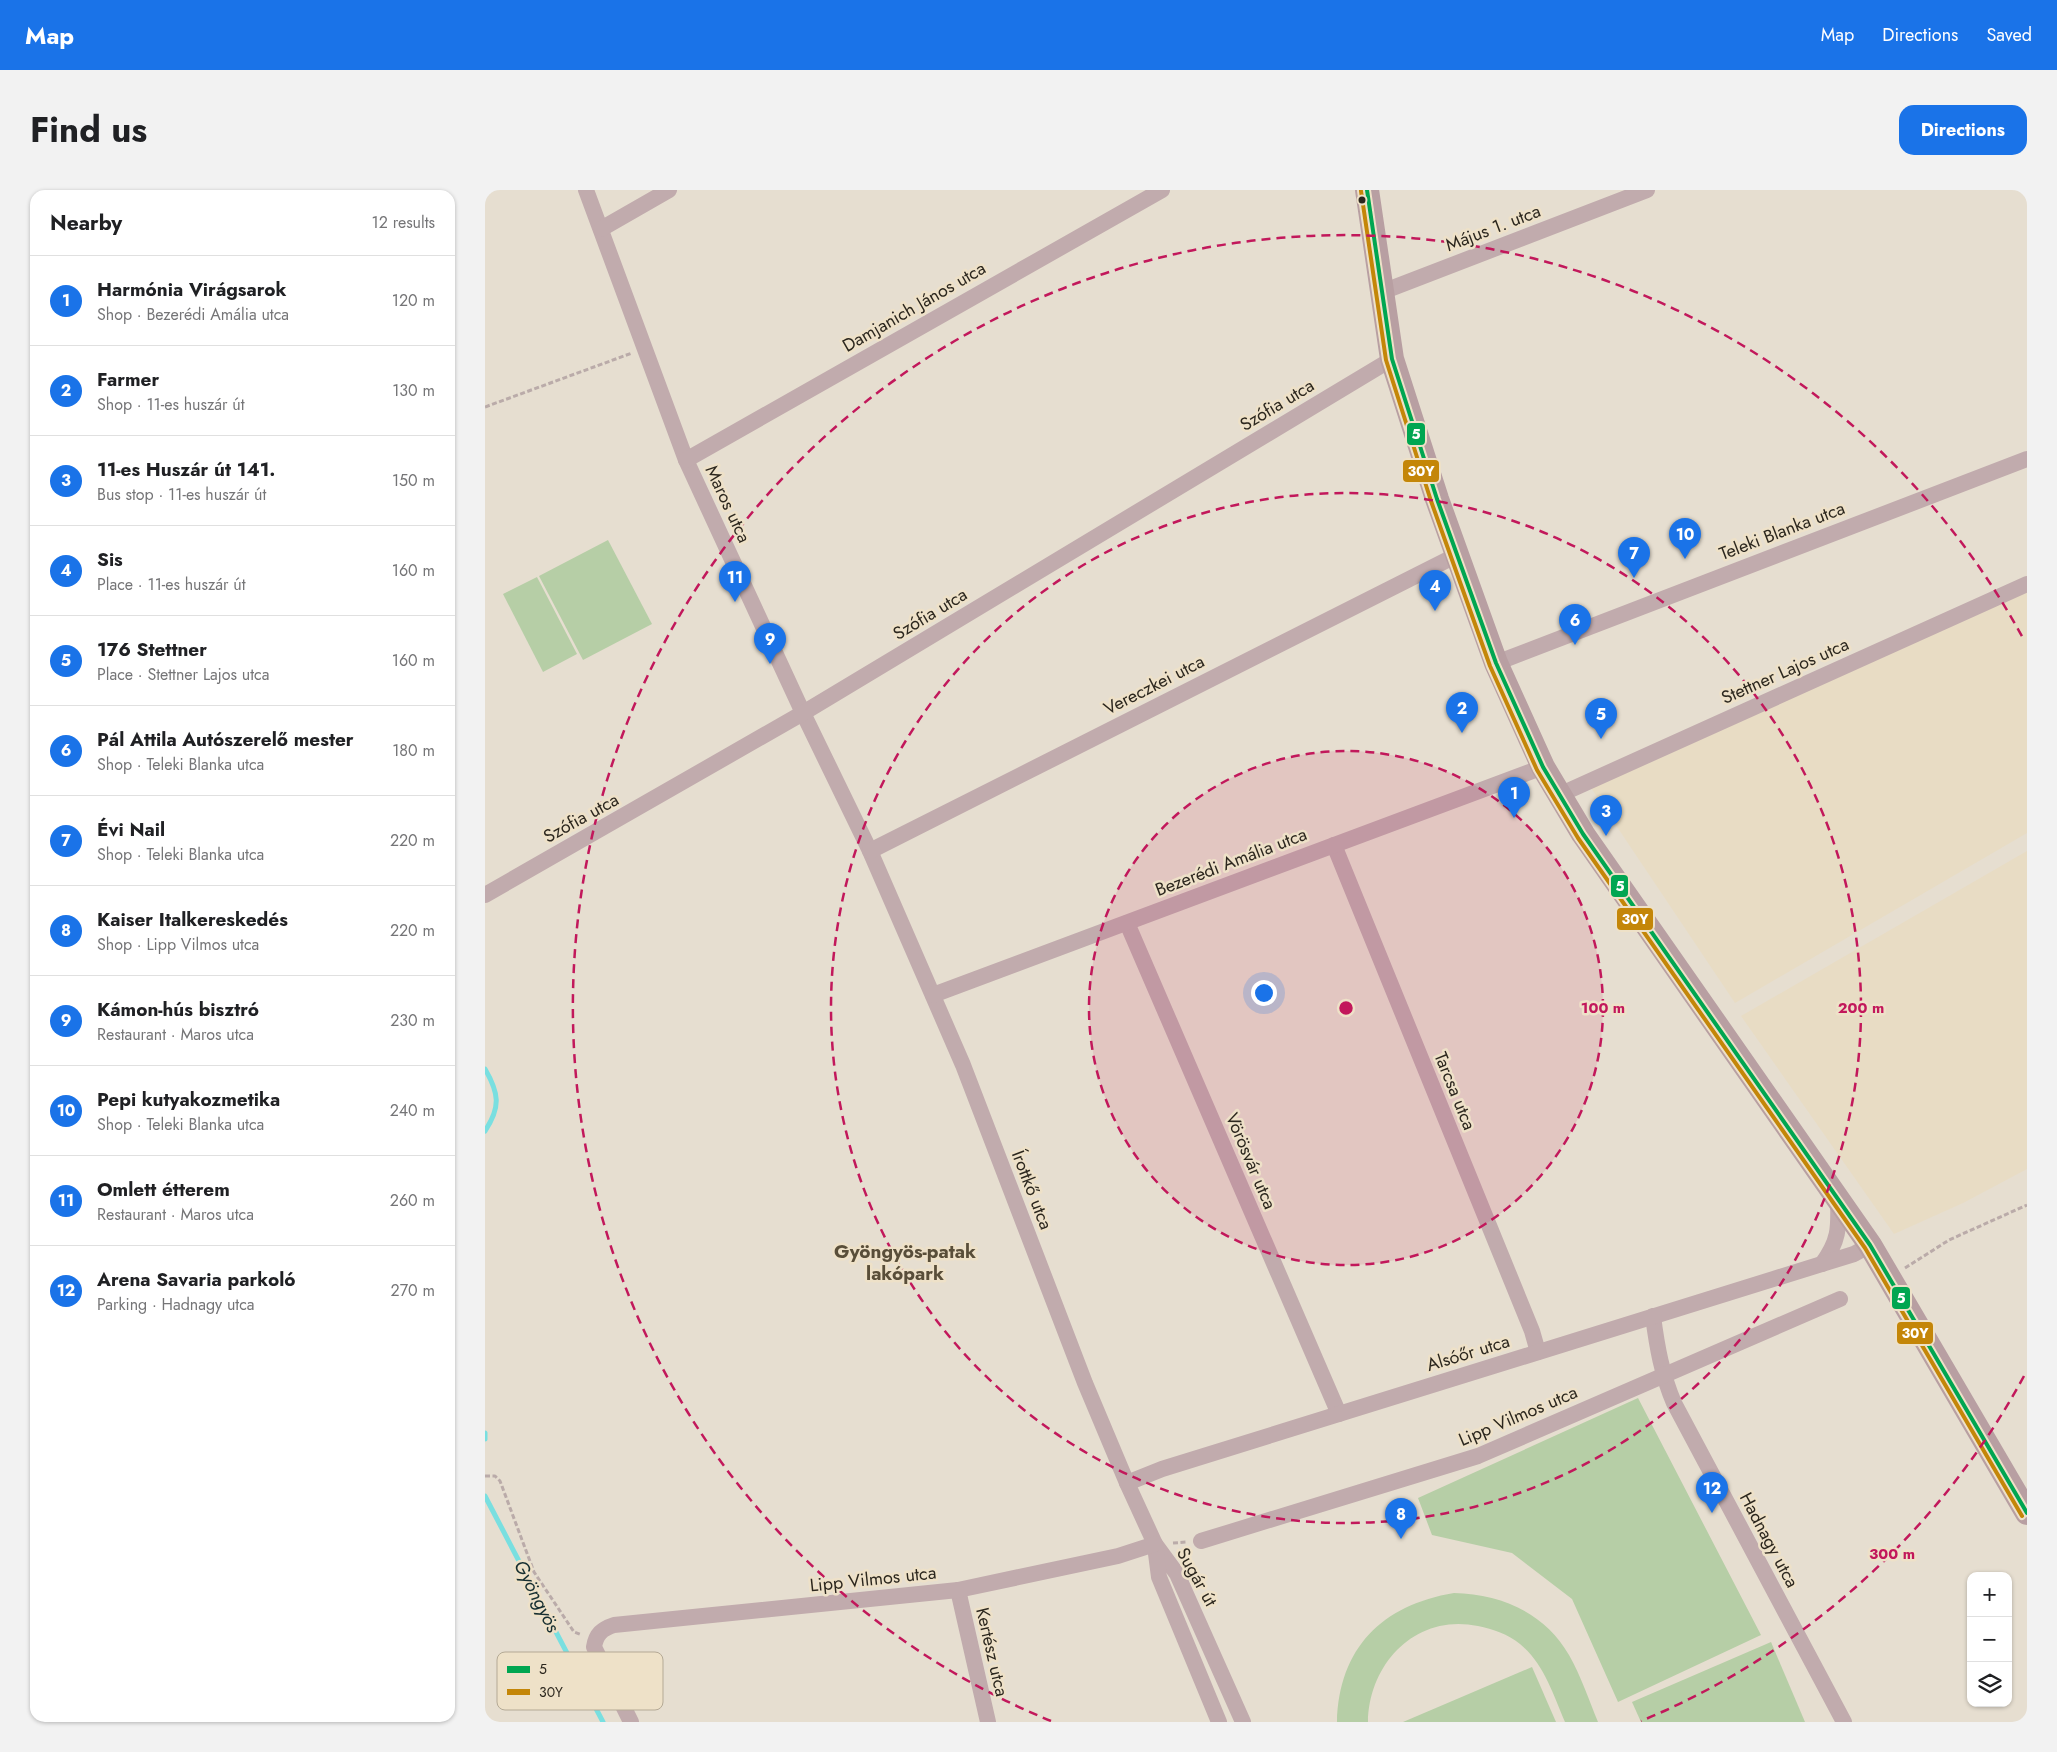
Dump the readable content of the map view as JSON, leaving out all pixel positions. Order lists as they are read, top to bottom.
{
  "streets": {
    "street": [
      "Május 1. utca",
      "Damjanich János utca",
      "Szófia utca",
      "Maros utca",
      "Teleki Blanka utca",
      "Stettner Lajos utca",
      "Vereczkei utca",
      "Bezerédi Amália utca",
      "Tarcsa utca",
      "Vörösvár utca",
      "Írottkő utca",
      "Alsóőr utca",
      "Lipp Vilmos utca",
      "Hadnagy utca",
      "Sugár út",
      "Kertész utca"
    ]
  },
  "crossings": [
    ["Damjanich János utca", "Maros utca"],
    ["Szófia utca", "Maros utca"],
    ["Maros utca", "Vereczkei utca"],
    ["Maros utca", "Írottkő utca"],
    ["Vereczkei utca", "Írottkő utca"],
    ["Bezerédi Amália utca", "Tarcsa utca"],
    ["Bezerédi Amália utca", "Vörösvár utca"],
    ["Bezerédi Amália utca", "Írottkő utca"],
    ["Tarcsa utca", "Alsóőr utca"],
    ["Vörösvár utca", "Alsóőr utca"],
    ["Írottkő utca", "Alsóőr utca"],
    ["Írottkő utca", "Lipp Vilmos utca"],
    ["Írottkő utca", "Sugár út"],
    ["Alsóőr utca", "Hadnagy utca"],
    ["Lipp Vilmos utca", "Hadnagy utca"],
    ["Lipp Vilmos utca", "Sugár út"],
    ["Lipp Vilmos utca", "Kertész utca"]
  ],
  "districts": ["Gyöngyös-patak lakópark"],
  "water": ["Gyöngyös"],
  "lines": ["transit line 5", "transit line 30Y"],
  "legend": ["5", "30Y"],
  "page": {
    "header": "Map",
    "nav": ["Map", "Directions", "Saved"],
    "title": "Find us",
    "buttons": "Directions",
    "heading": ["Nearby", "12 results"],
    "list": [
      {
        "mark": "1",
        "name": "Harmónia Virágsarok",
        "note": "Shop · Bezerédi Amália utca",
        "value": "120 m"
      },
      {
        "mark": "2",
        "name": "Farmer",
        "note": "Shop · 11-es huszár út",
        "value": "130 m"
      },
      {
        "mark": "3",
        "name": "11-es Huszár út 141.",
        "note": "Bus stop · 11-es huszár út",
        "value": "150 m"
      },
      {
        "mark": "4",
        "name": "Sis",
        "note": "Place · 11-es huszár út",
        "value": "160 m"
      },
      {
        "mark": "5",
        "name": "176 Stettner",
        "note": "Place · Stettner Lajos utca",
        "value": "160 m"
      },
      {
        "mark": "6",
        "name": "Pál Attila Autószerelő mester",
        "note": "Shop · Teleki Blanka utca",
        "value": "180 m"
      },
      {
        "mark": "7",
        "name": "Évi Nail",
        "note": "Shop · Teleki Blanka utca",
        "value": "220 m"
      },
      {
        "mark": "8",
        "name": "Kaiser Italkereskedés",
        "note": "Shop · Lipp Vilmos utca",
        "value": "220 m"
      },
      {
        "mark": "9",
        "name": "Kámon-hús bisztró",
        "note": "Restaurant · Maros utca",
        "value": "230 m"
      },
      {
        "mark": "10",
        "name": "Pepi kutyakozmetika",
        "note": "Shop · Teleki Blanka utca",
        "value": "240 m"
      },
      {
        "mark": "11",
        "name": "Omlett étterem",
        "note": "Restaurant · Maros utca",
        "value": "260 m"
      },
      {
        "mark": "12",
        "name": "Arena Savaria parkoló",
        "note": "Parking · Hadnagy utca",
        "value": "270 m"
      }
    ],
    "pins": [
      "10",
      "7",
      "11",
      "4",
      "6",
      "9",
      "2",
      "5",
      "1",
      "3",
      "12",
      "8"
    ],
    "map_buttons": ["+", "−"]
  },
  "rings": ["100 m", "200 m", "300 m"]
}
